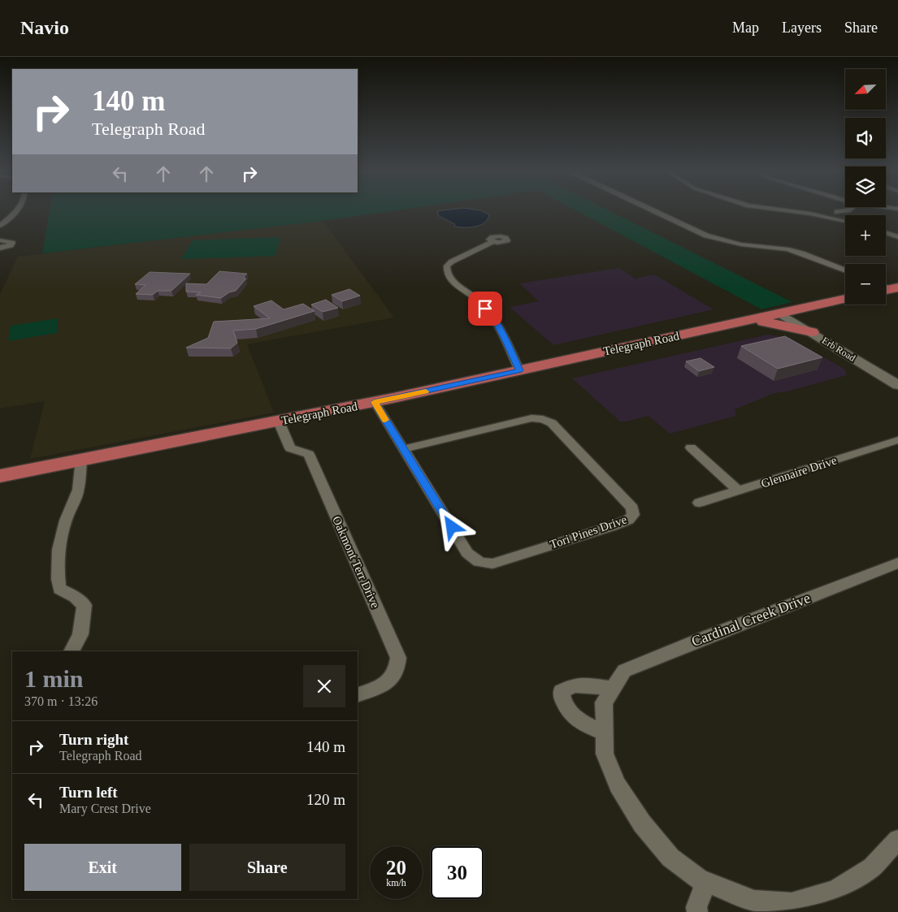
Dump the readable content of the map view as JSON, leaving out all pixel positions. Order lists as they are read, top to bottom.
{
  "streets": {
    "main road": ["Telegraph Road"],
    "street": [
      "Erb Road",
      "Glennaire Drive",
      "Tori Pines Drive",
      "Oakmont Terr Drive",
      "Cardinal Creek Drive"
    ]
  },
  "crossings": [
    ["Telegraph Road", "Erb Road"],
    ["Telegraph Road", "Tori Pines Drive"],
    ["Telegraph Road", "Oakmont Terr Drive"]
  ],
  "north": "bottom left",
  "page": {
    "header": "Navio",
    "nav": ["Map", "Layers", "Share"],
    "map_buttons": ["+", "−"],
    "turn": ["140 m", "Telegraph Road"],
    "heading": ["1 min", "370 m · 13:26"],
    "list": [
      {
        "name": "Turn right",
        "note": "Telegraph Road",
        "value": "140 m"
      },
      {
        "name": "Turn left",
        "note": "Mary Crest Drive",
        "value": "120 m"
      }
    ],
    "buttons": ["Exit", "Share"],
    "speed": "20 km/h",
    "limit": "30"
  }
}
